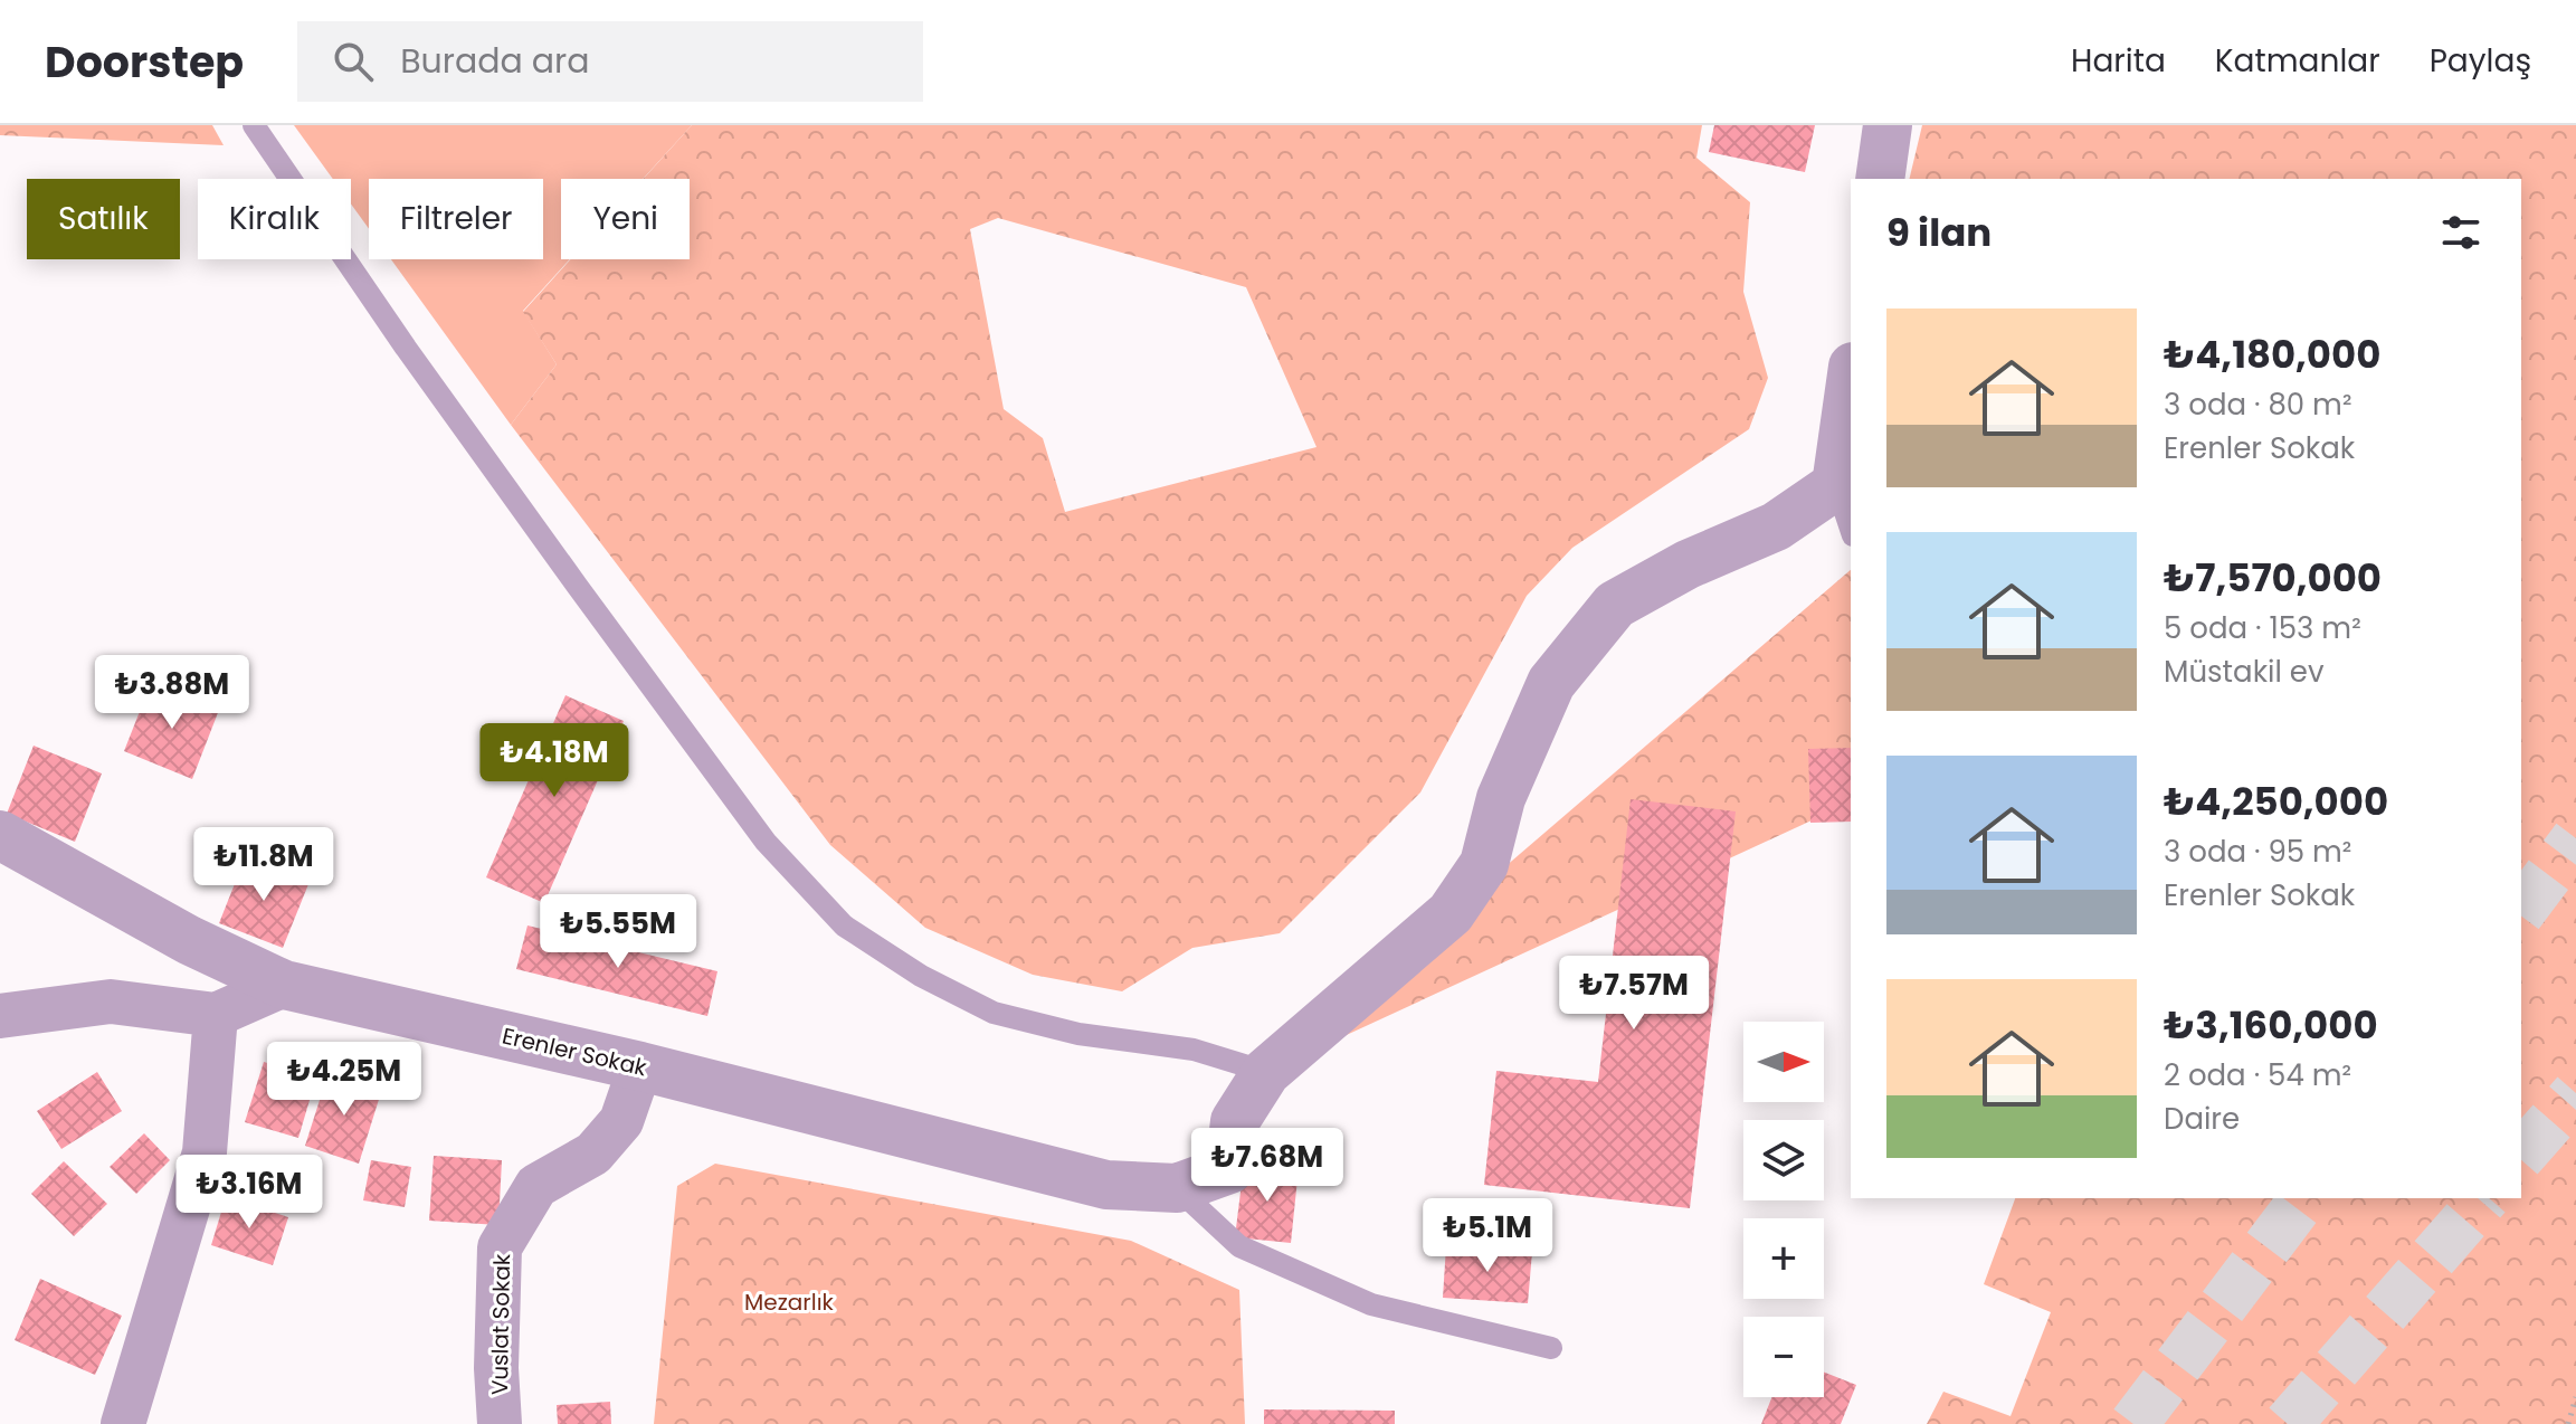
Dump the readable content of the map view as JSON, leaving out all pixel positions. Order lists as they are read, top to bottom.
{
  "streets": {
    "street": ["Erenler Sokak", "Vuslat Sokak"]
  },
  "crossings": [
    ["Erenler Sokak", "Vuslat Sokak"]
  ],
  "parks": ["Mezarlık"],
  "north": "right",
  "page": {
    "header": "Doorstep",
    "search": "Burada ara",
    "nav": ["Harita", "Katmanlar", "Paylaş"],
    "chip": [
      "Satılık",
      "Kiralık",
      "Filtreler",
      "Yeni"
    ],
    "heading": "9 ilan",
    "list": [
      {
        "name": "₺4,180,000",
        "note": "3 oda · 80 m² · Erenler Sokak"
      },
      {
        "name": "₺7,570,000",
        "note": "5 oda · 153 m² · Müstakil ev"
      },
      {
        "name": "₺4,250,000",
        "note": "3 oda · 95 m² · Erenler Sokak"
      },
      {
        "name": "₺3,160,000",
        "note": "2 oda · 54 m² · Daire"
      }
    ],
    "price": [
      "₺3.88M",
      "₺4.18M",
      "₺11.8M",
      "₺5.55M",
      "₺7.57M",
      "₺4.25M",
      "₺7.68M",
      "₺3.16M",
      "₺5.1M"
    ],
    "map_buttons": ["+", "−"]
  }
}
